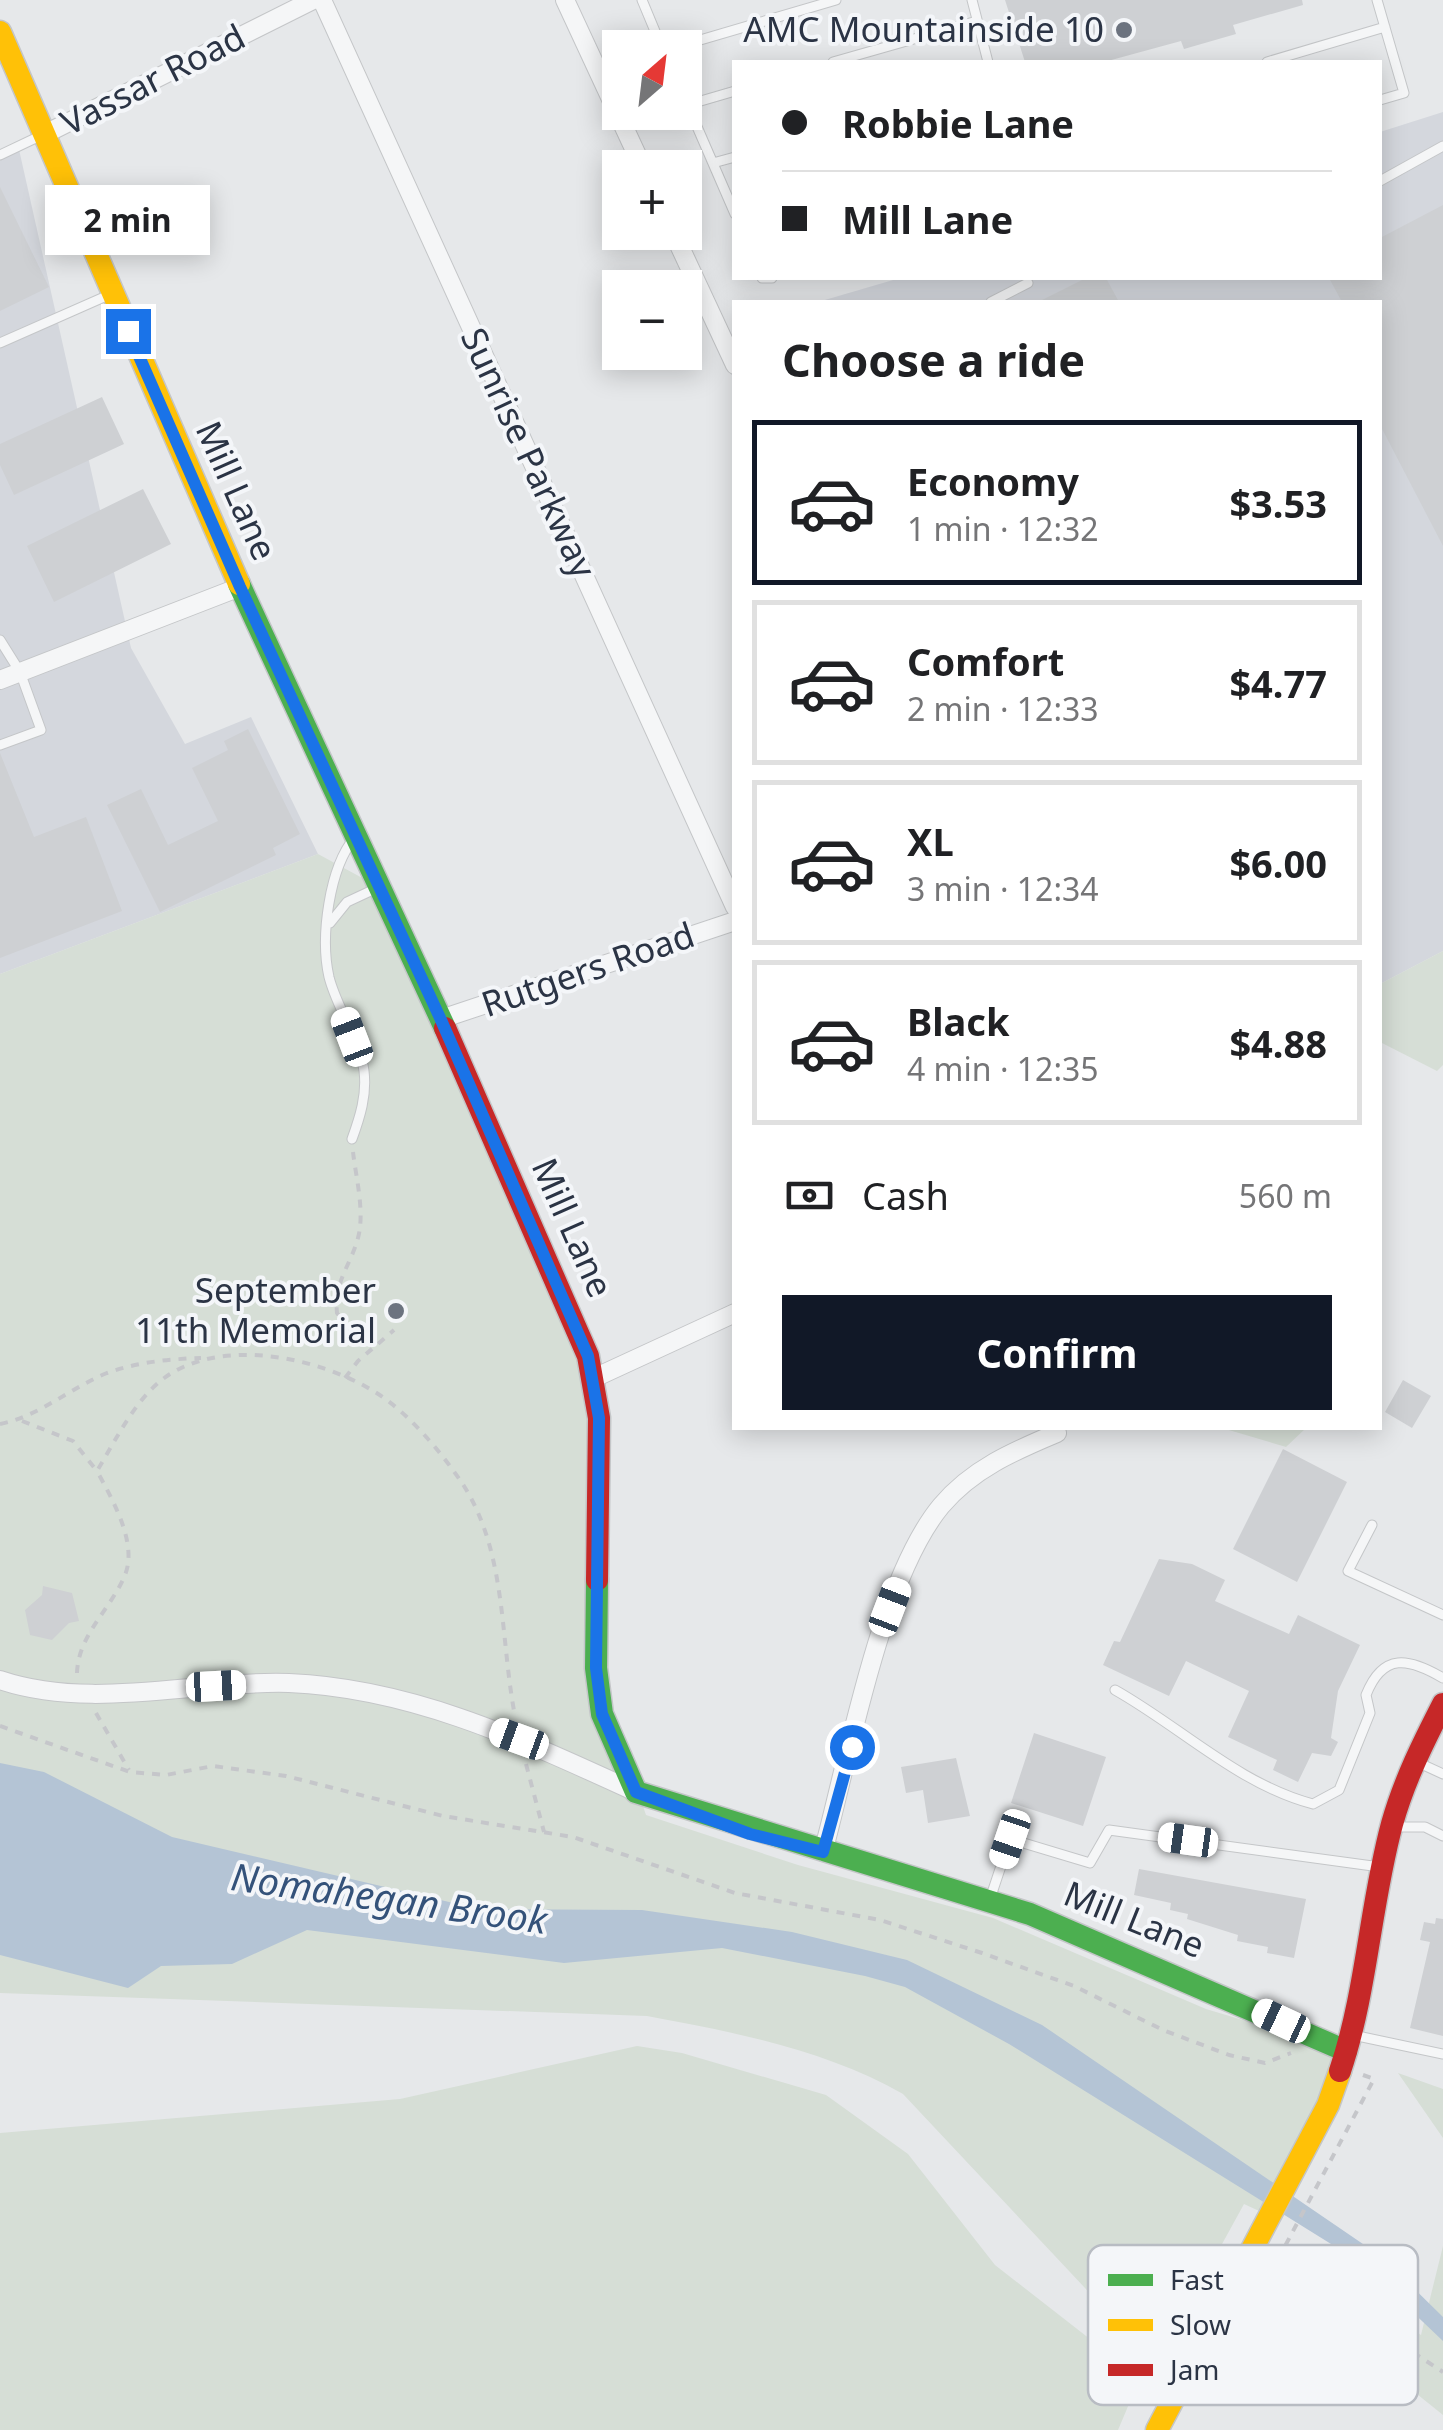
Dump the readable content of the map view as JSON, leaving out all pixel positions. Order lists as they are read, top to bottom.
{
  "streets": {
    "street": [
      "Vassar Road",
      "Sunrise Parkway",
      "Mill Lane",
      "Rutgers Road"
    ]
  },
  "crossings": [
    ["Vassar Road", "Mill Lane"],
    ["Mill Lane", "Rutgers Road"]
  ],
  "water": ["Nomahegan Brook"],
  "places": ["AMC Mountainside 10", "September 11th Memorial"],
  "legend": ["Fast", "Slow", "Jam"],
  "north": "top right",
  "page": {
    "map_buttons": ["+", "−"],
    "banner": ["Robbie Lane", "Mill Lane"],
    "bubble": "2 min",
    "heading": "Choose a ride",
    "list": [
      {
        "name": "Economy",
        "note": "1 min · 12:32",
        "value": "$3.53"
      },
      {
        "name": "Comfort",
        "note": "2 min · 12:33",
        "value": "$4.77"
      },
      {
        "name": "XL",
        "note": "3 min · 12:34",
        "value": "$6.00"
      },
      {
        "name": "Black",
        "note": "4 min · 12:35",
        "value": "$4.88"
      }
    ],
    "pay": ["Cash", "560 m"],
    "buttons": "Confirm"
  }
}
